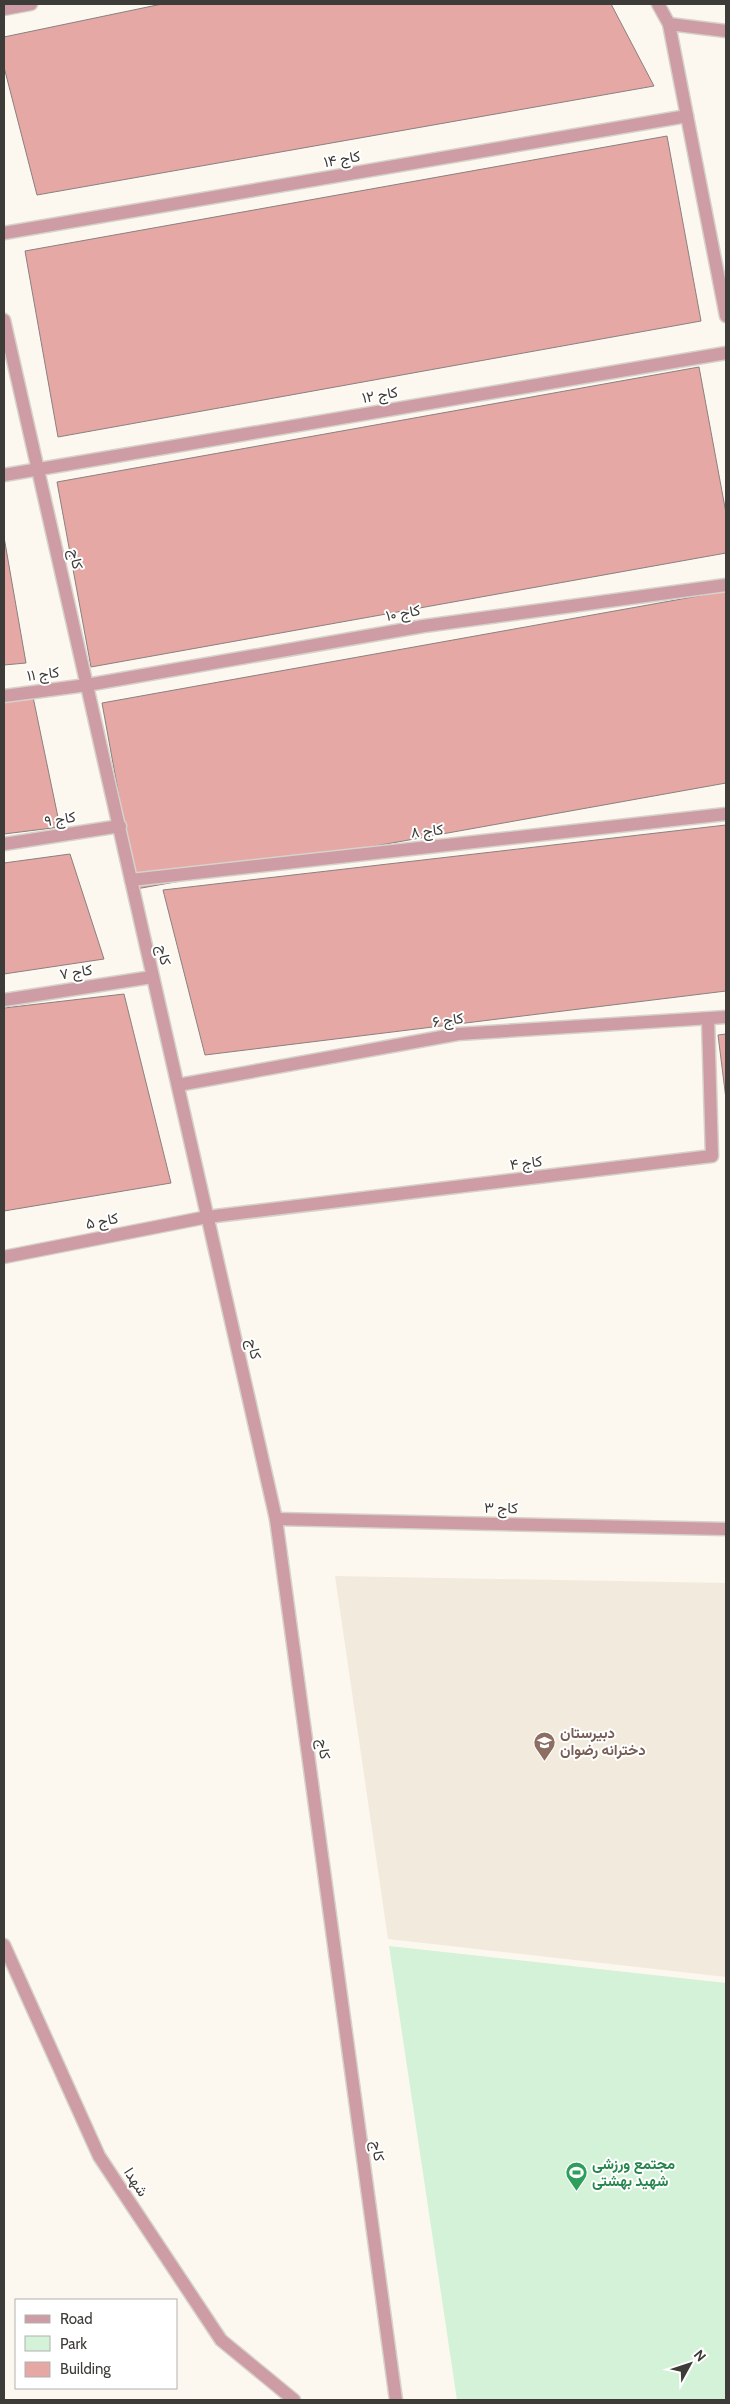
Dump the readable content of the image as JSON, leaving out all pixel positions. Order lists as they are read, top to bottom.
{
  "streets": {
    "street": [
      "کاج ۱۴",
      "کاج ۱۲",
      "کاج",
      "کاج ۱۰",
      "کاج ۱۱",
      "کاج ۹",
      "کاج ۸",
      "کاج ۷",
      "کاج ۶",
      "کاج ۴",
      "کاج ۵",
      "کاج ۳",
      "شهدا"
    ]
  },
  "crossings": [
    ["کاج ۱۲", "کاج"],
    ["کاج", "کاج ۱۰"],
    ["کاج", "کاج ۱۱"],
    ["کاج", "کاج ۹"],
    ["کاج", "کاج ۸"],
    ["کاج", "کاج ۷"],
    ["کاج", "کاج ۶"],
    ["کاج", "کاج ۴"],
    ["کاج", "کاج ۵"],
    ["کاج", "کاج ۳"],
    ["کاج ۱۰", "کاج ۱۱"],
    ["کاج ۶", "کاج ۴"],
    ["کاج ۴", "کاج ۵"]
  ],
  "places": {
    "school or university": ["دبیرستان دخترانه رضوان"],
    "sports": ["مجتمع ورزشی شهید بهشتی"]
  },
  "legend": ["Road", "Park", "Building"],
  "north": "top right"
}
